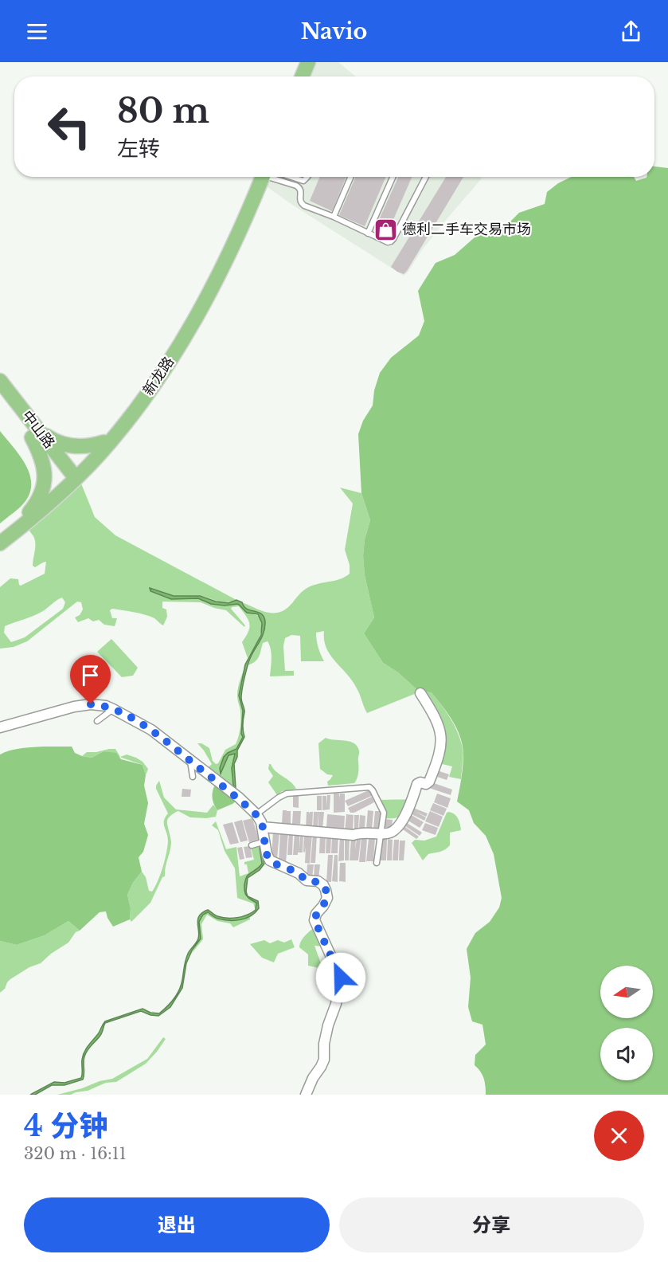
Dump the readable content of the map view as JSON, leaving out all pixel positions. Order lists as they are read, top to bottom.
{
  "streets": {
    "main road": ["新龙路", "中山路"]
  },
  "crossings": [
    ["新龙路", "中山路"]
  ],
  "places": {
    "shop": ["德利二手车交易市场"]
  },
  "north": "left",
  "page": {
    "header": "Navio",
    "turn": ["80 m", "左转"],
    "heading": ["4 分钟", "320 m · 16:11"],
    "buttons": ["退出", "分享"]
  }
}
